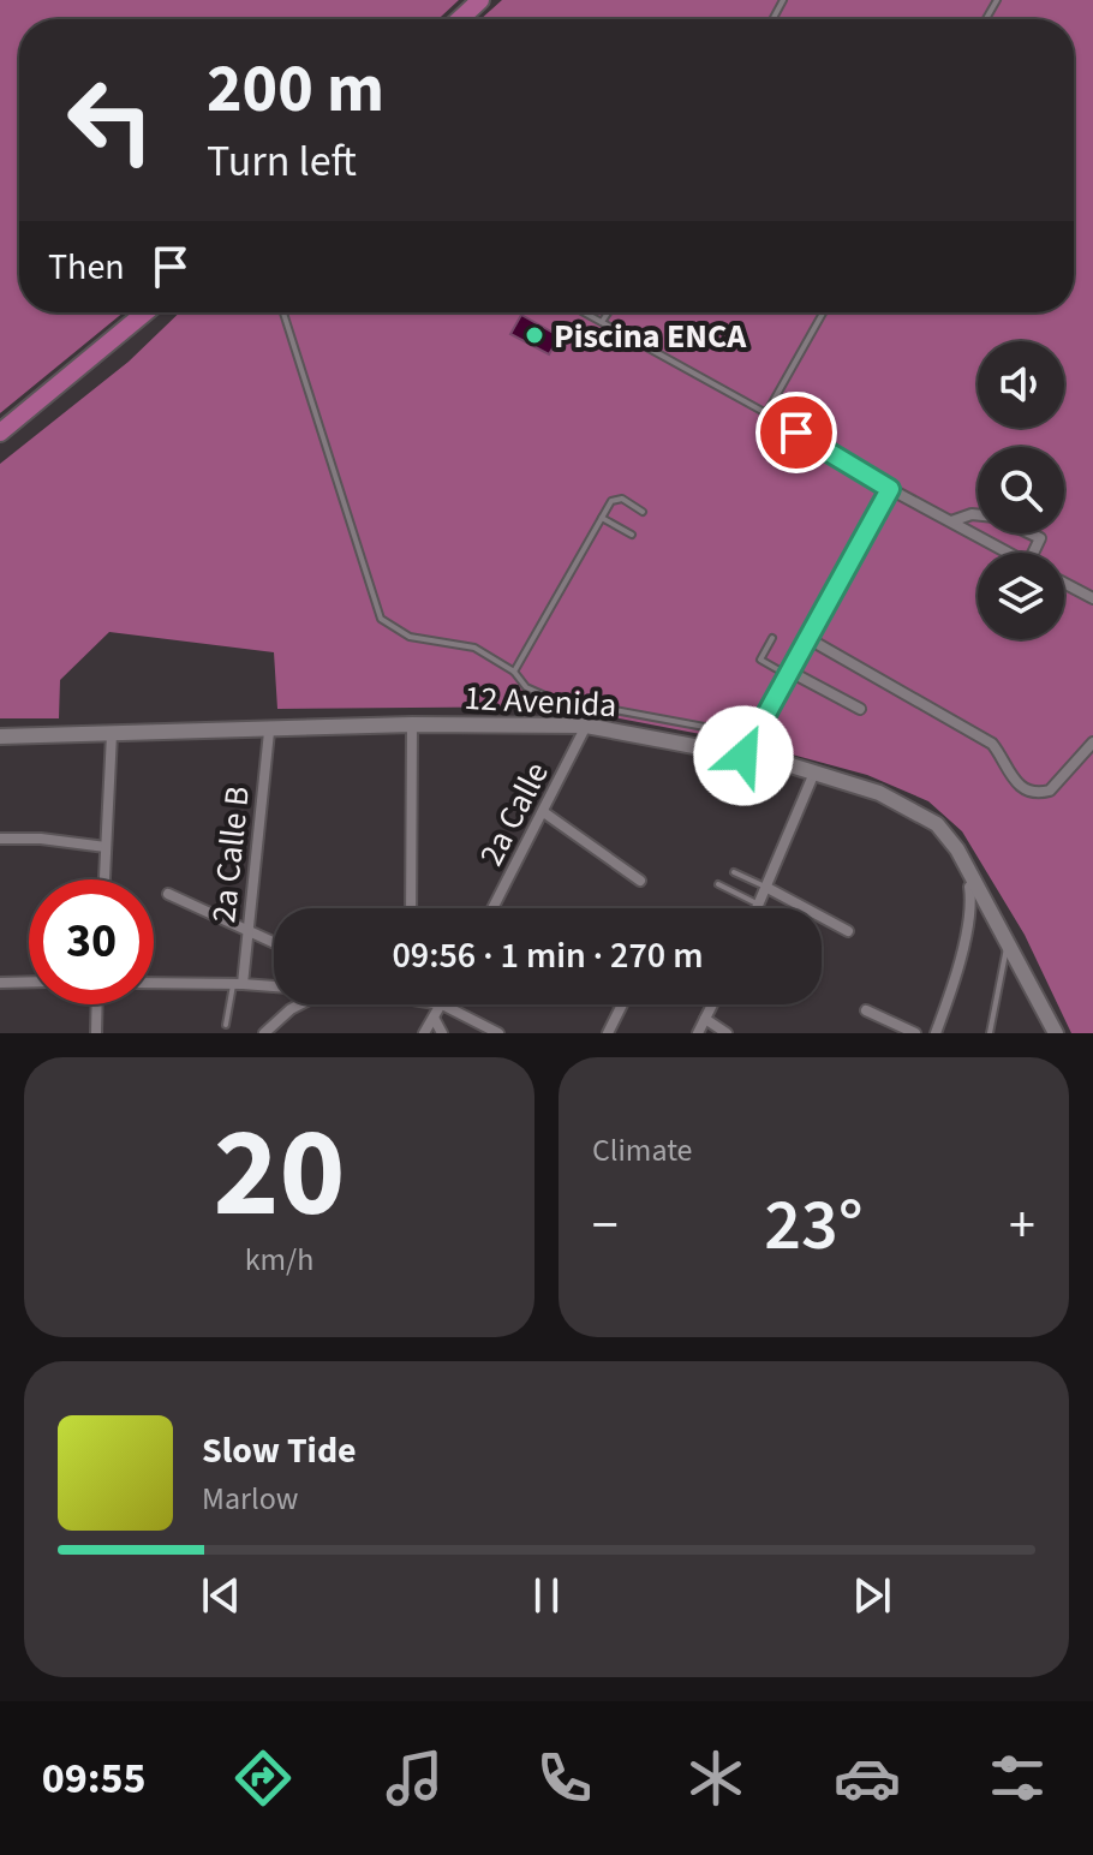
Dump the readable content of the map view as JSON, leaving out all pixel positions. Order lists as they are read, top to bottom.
{
  "streets": {
    "main road": ["12 Avenida"],
    "street": ["2a Calle", "2a Calle B"]
  },
  "crossings": [
    ["12 Avenida", "2a Calle"],
    ["12 Avenida", "2a Calle B"]
  ],
  "places": ["Piscina ENCA"],
  "page": {
    "turn": ["200 m", "Turn left"],
    "then": "Then",
    "limit": "30",
    "trip": "09:56 · 1 min · 270 m",
    "tile": [
      ["20", "km/h"],
      "Climate"
    ],
    "heat": ["−", "23°", "+"],
    "song": ["Slow Tide", "Marlow"],
    "tabs": "09:55"
  }
}
